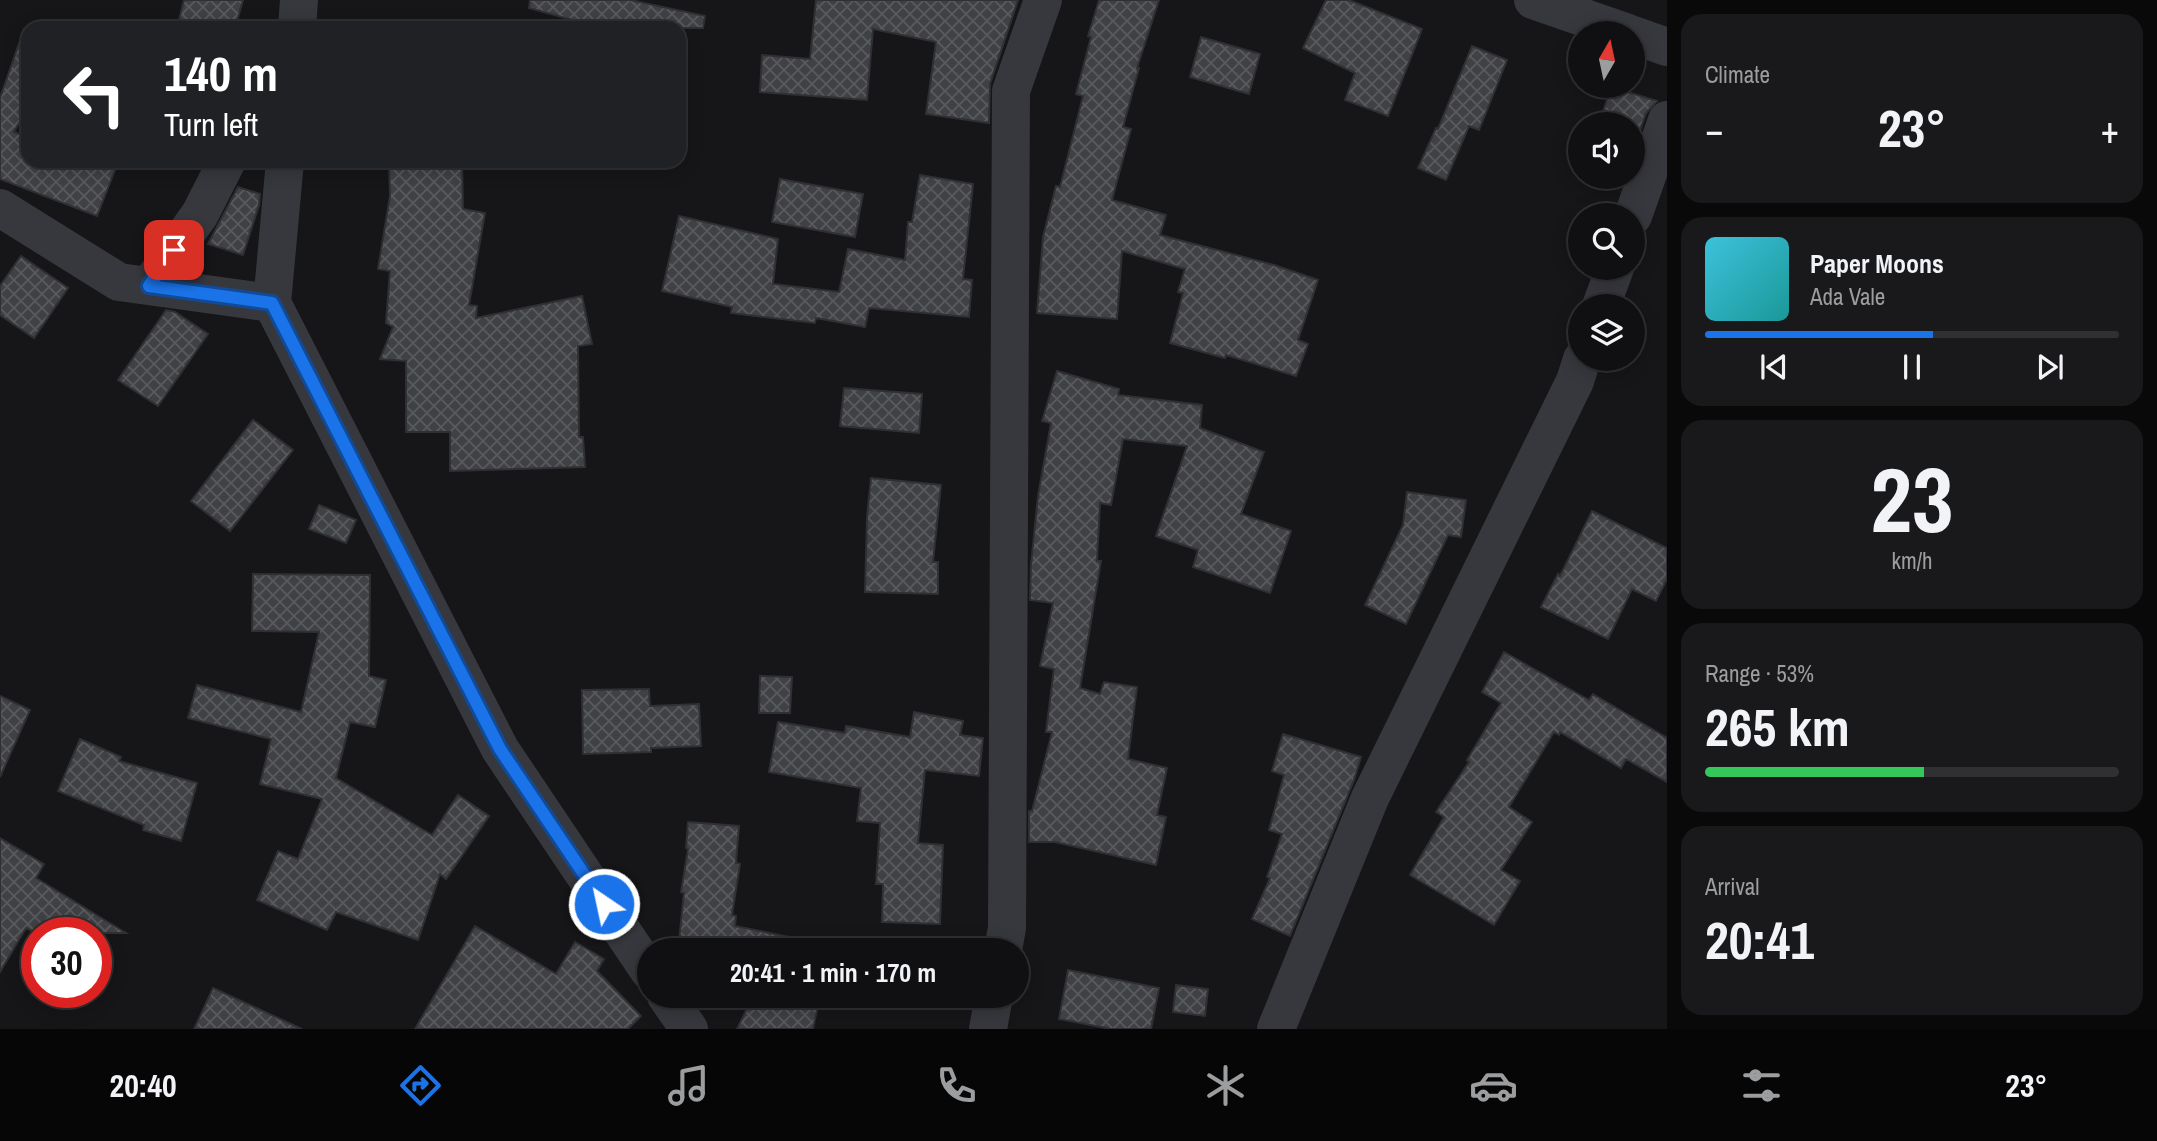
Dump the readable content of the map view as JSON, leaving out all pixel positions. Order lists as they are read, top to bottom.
{
  "north": "top",
  "page": {
    "tile": [
      "Climate",
      ["23", "km/h"],
      ["Range · 53%", "265 km"],
      ["Arrival", "20:41"]
    ],
    "turn": ["140 m", "Turn left"],
    "heat": ["−", "23°", "+"],
    "song": ["Paper Moons", "Ada Vale"],
    "limit": "30",
    "trip": "20:41 · 1 min · 170 m",
    "tabs": ["20:40", "23°"]
  }
}
